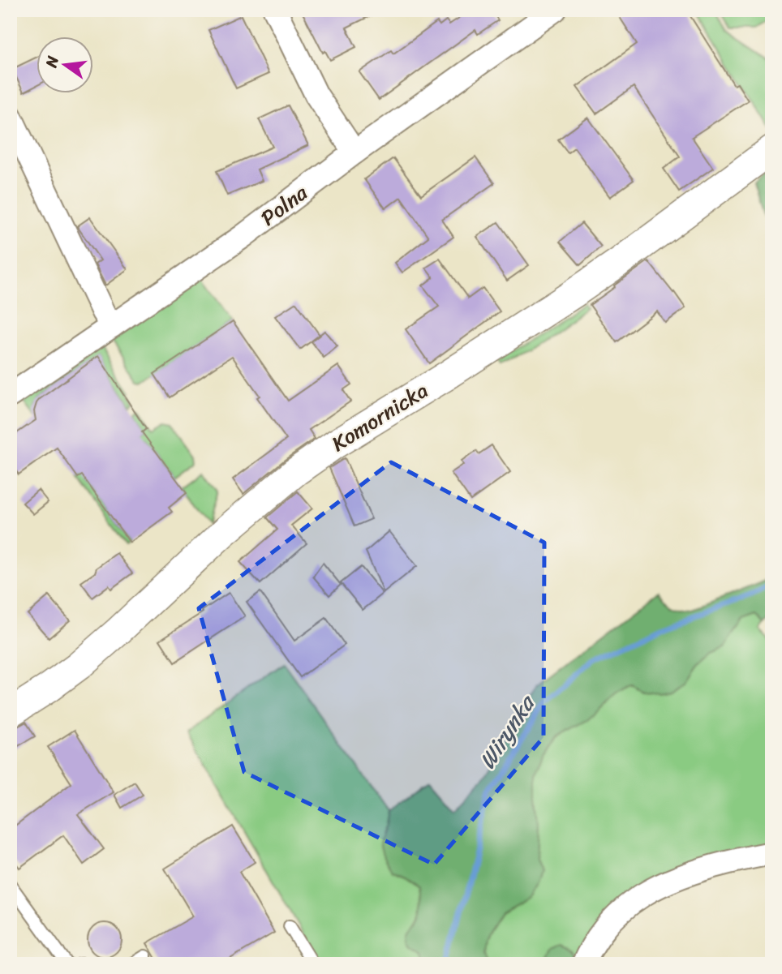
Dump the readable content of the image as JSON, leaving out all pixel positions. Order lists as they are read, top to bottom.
{
  "streets": {
    "street": ["Polna", "Komornicka"]
  },
  "water": ["Wirynka"],
  "north": "left"
}
